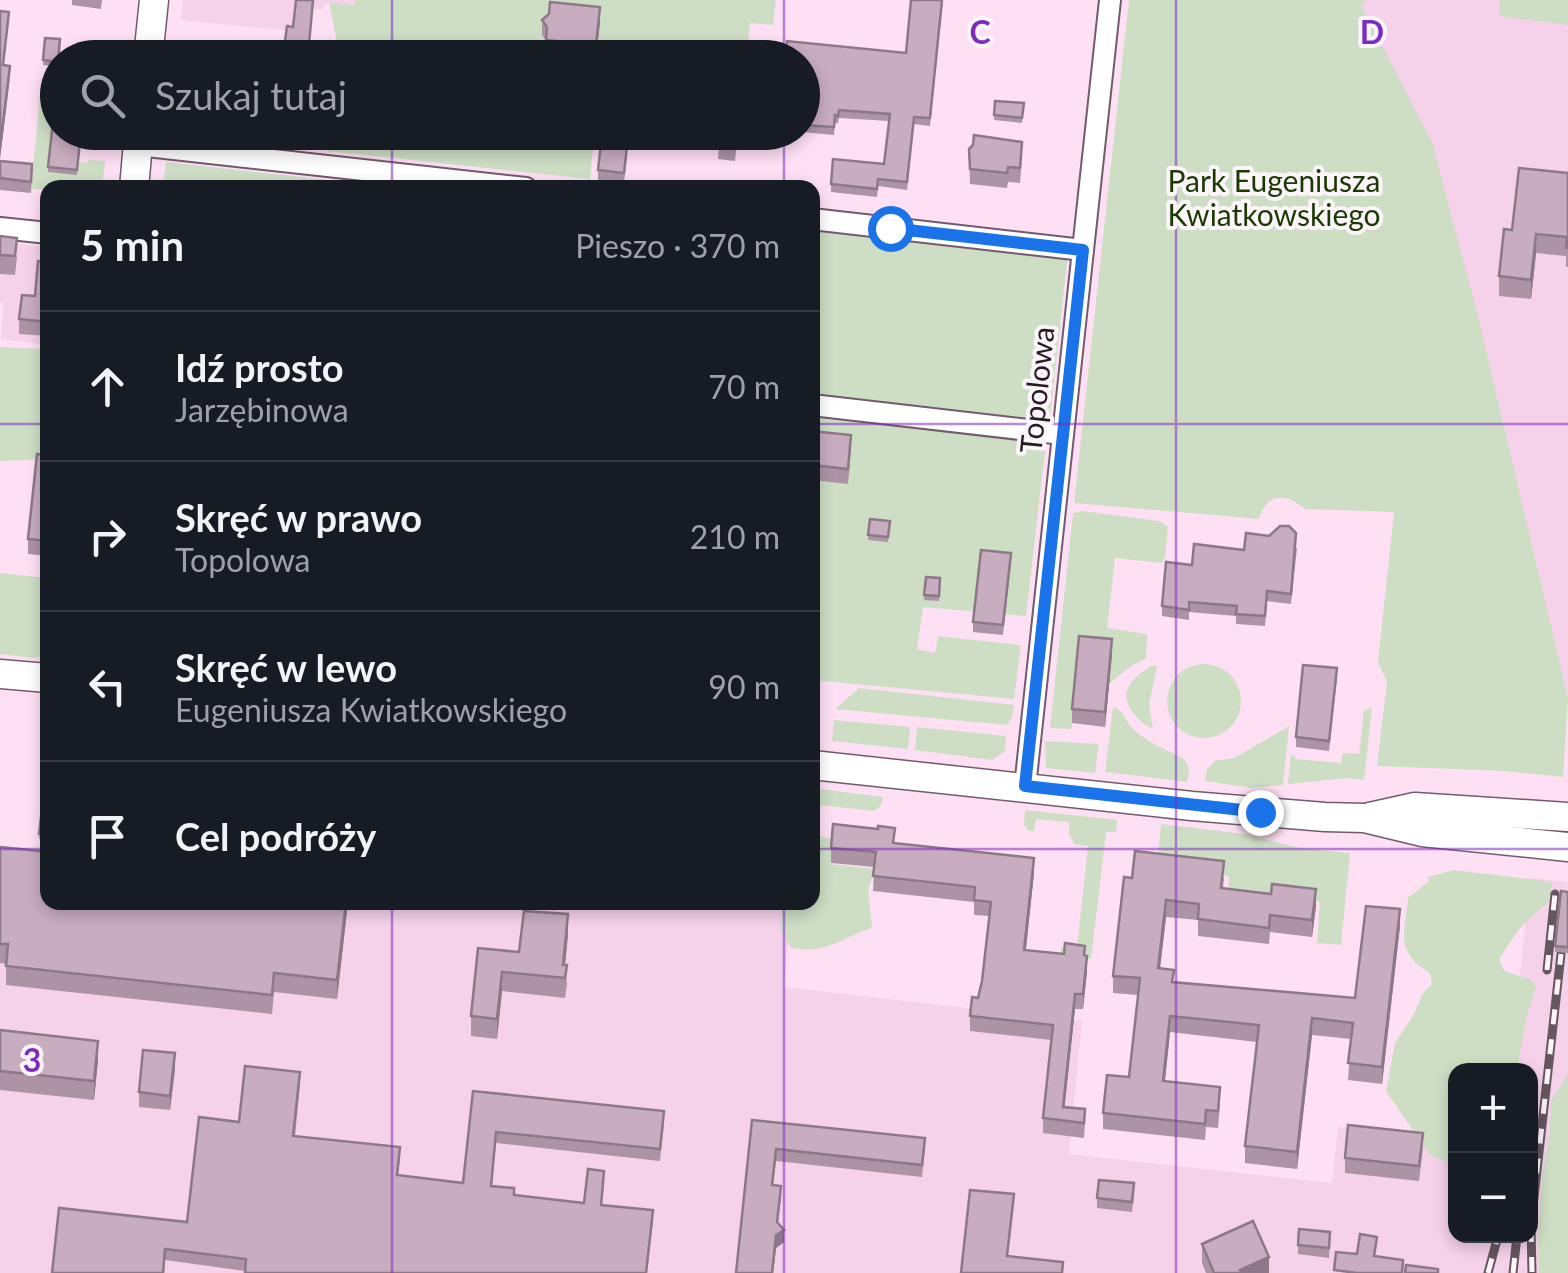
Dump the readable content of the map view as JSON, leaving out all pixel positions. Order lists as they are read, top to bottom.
{
  "streets": {
    "street": ["Topolowa"]
  },
  "parks": ["Park Eugeniusza Kwiatkowskiego"],
  "page": {
    "search": "Szukaj tutaj",
    "heading": ["5 min", "Pieszo · 370 m"],
    "list": [
      ["Idź prosto", "Jarzębinowa", "70 m"],
      ["Skręć w prawo", "Topolowa", "210 m"],
      ["Skręć w lewo", "Eugeniusza Kwiatkowskiego", "90 m"],
      "Cel podróży"
    ],
    "map_buttons": ["+", "−"]
  },
  "grid": {
    "columns": ["C", "D"],
    "rows": ["3"]
  }
}
